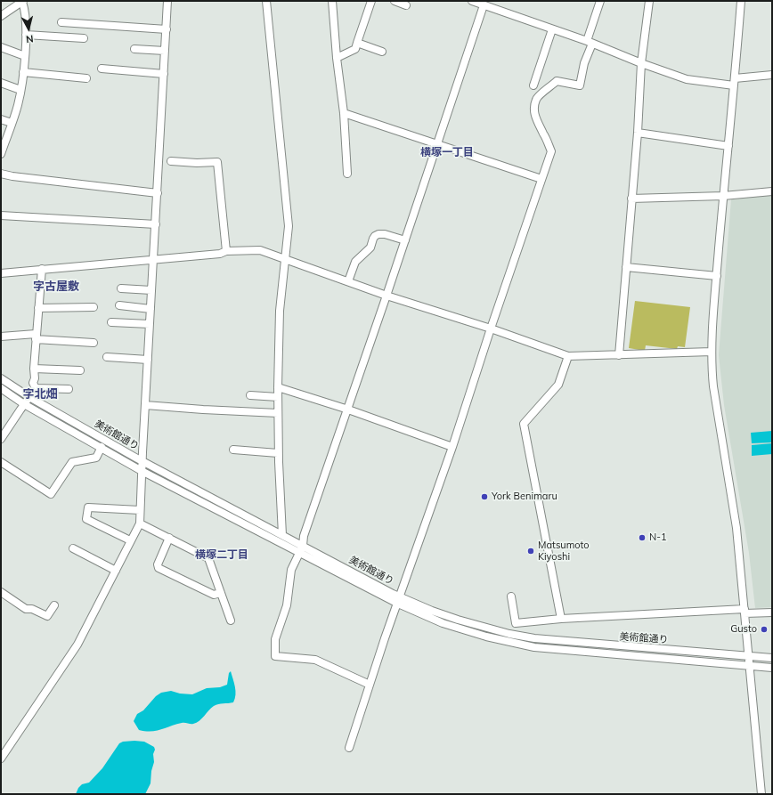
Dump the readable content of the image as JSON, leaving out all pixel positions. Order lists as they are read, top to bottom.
{
  "streets": {
    "street": ["美術館通り"]
  },
  "districts": [
    "横塚一丁目",
    "字古屋敷",
    "字北畑",
    "横塚二丁目"
  ],
  "places": [
    "York Benimaru",
    "N-1",
    "Matsumoto Kiyoshi",
    "Gusto"
  ],
  "north": "bottom"
}
